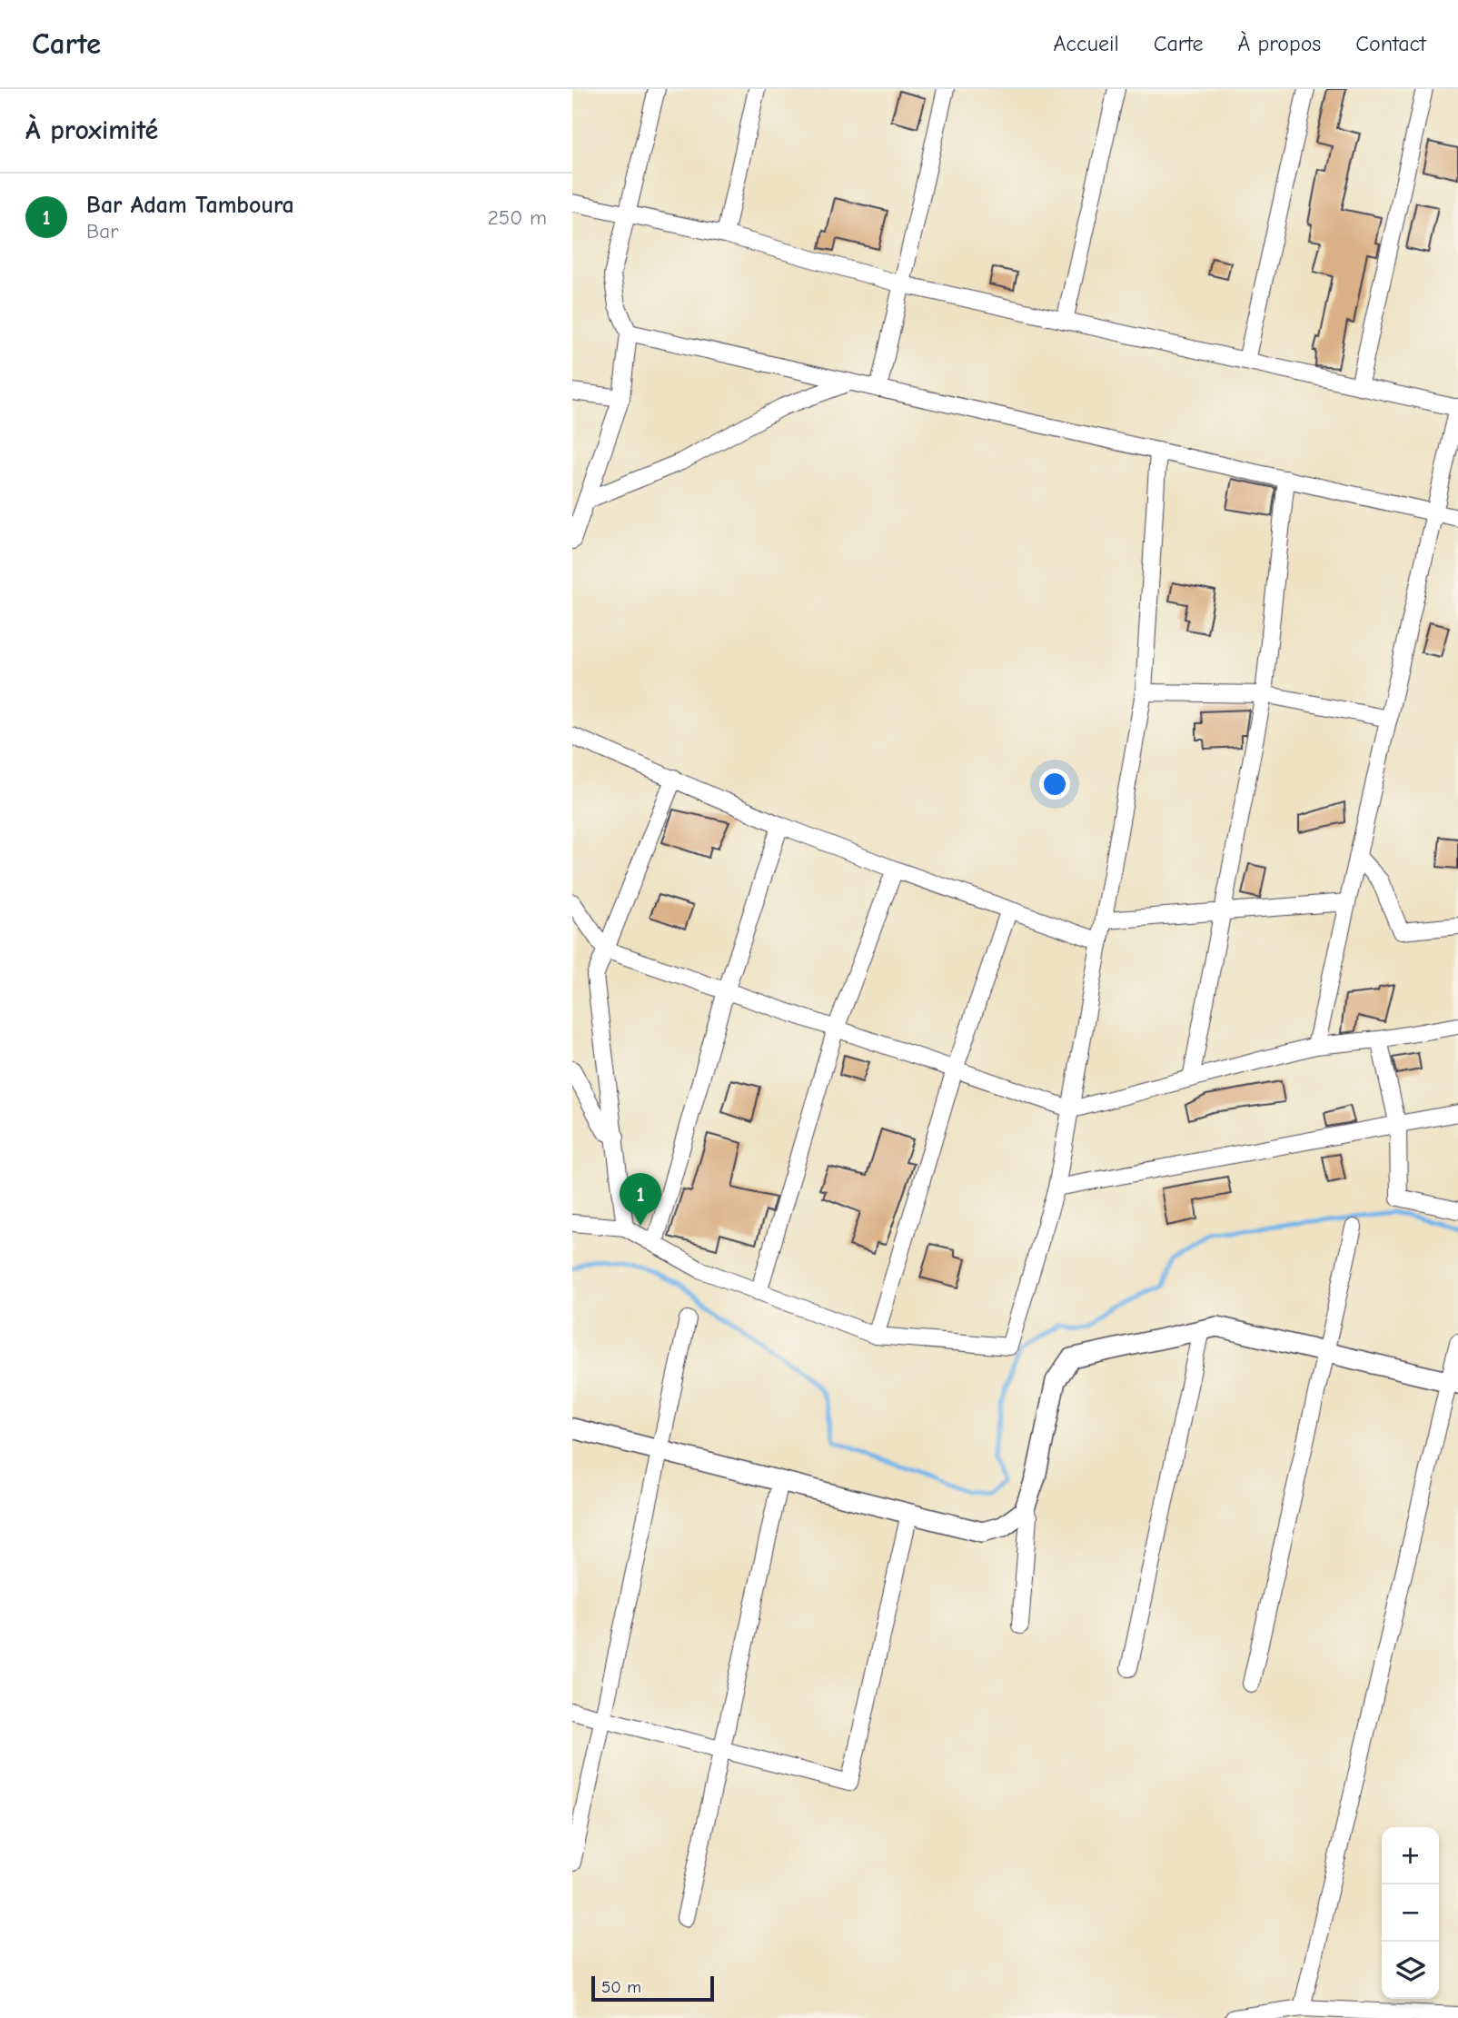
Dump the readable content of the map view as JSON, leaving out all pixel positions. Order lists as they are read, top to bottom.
{
  "scale_bar": "50 m",
  "page": {
    "header": "Carte",
    "nav": [
      "Accueil",
      "Carte",
      "À propos",
      "Contact"
    ],
    "heading": "À proximité",
    "list": [
      {
        "mark": "1",
        "name": "Bar Adam Tamboura",
        "note": "Bar",
        "value": "250 m"
      }
    ],
    "pins": "1",
    "map_buttons": ["+", "−"],
    "scale": "50 m"
  }
}
